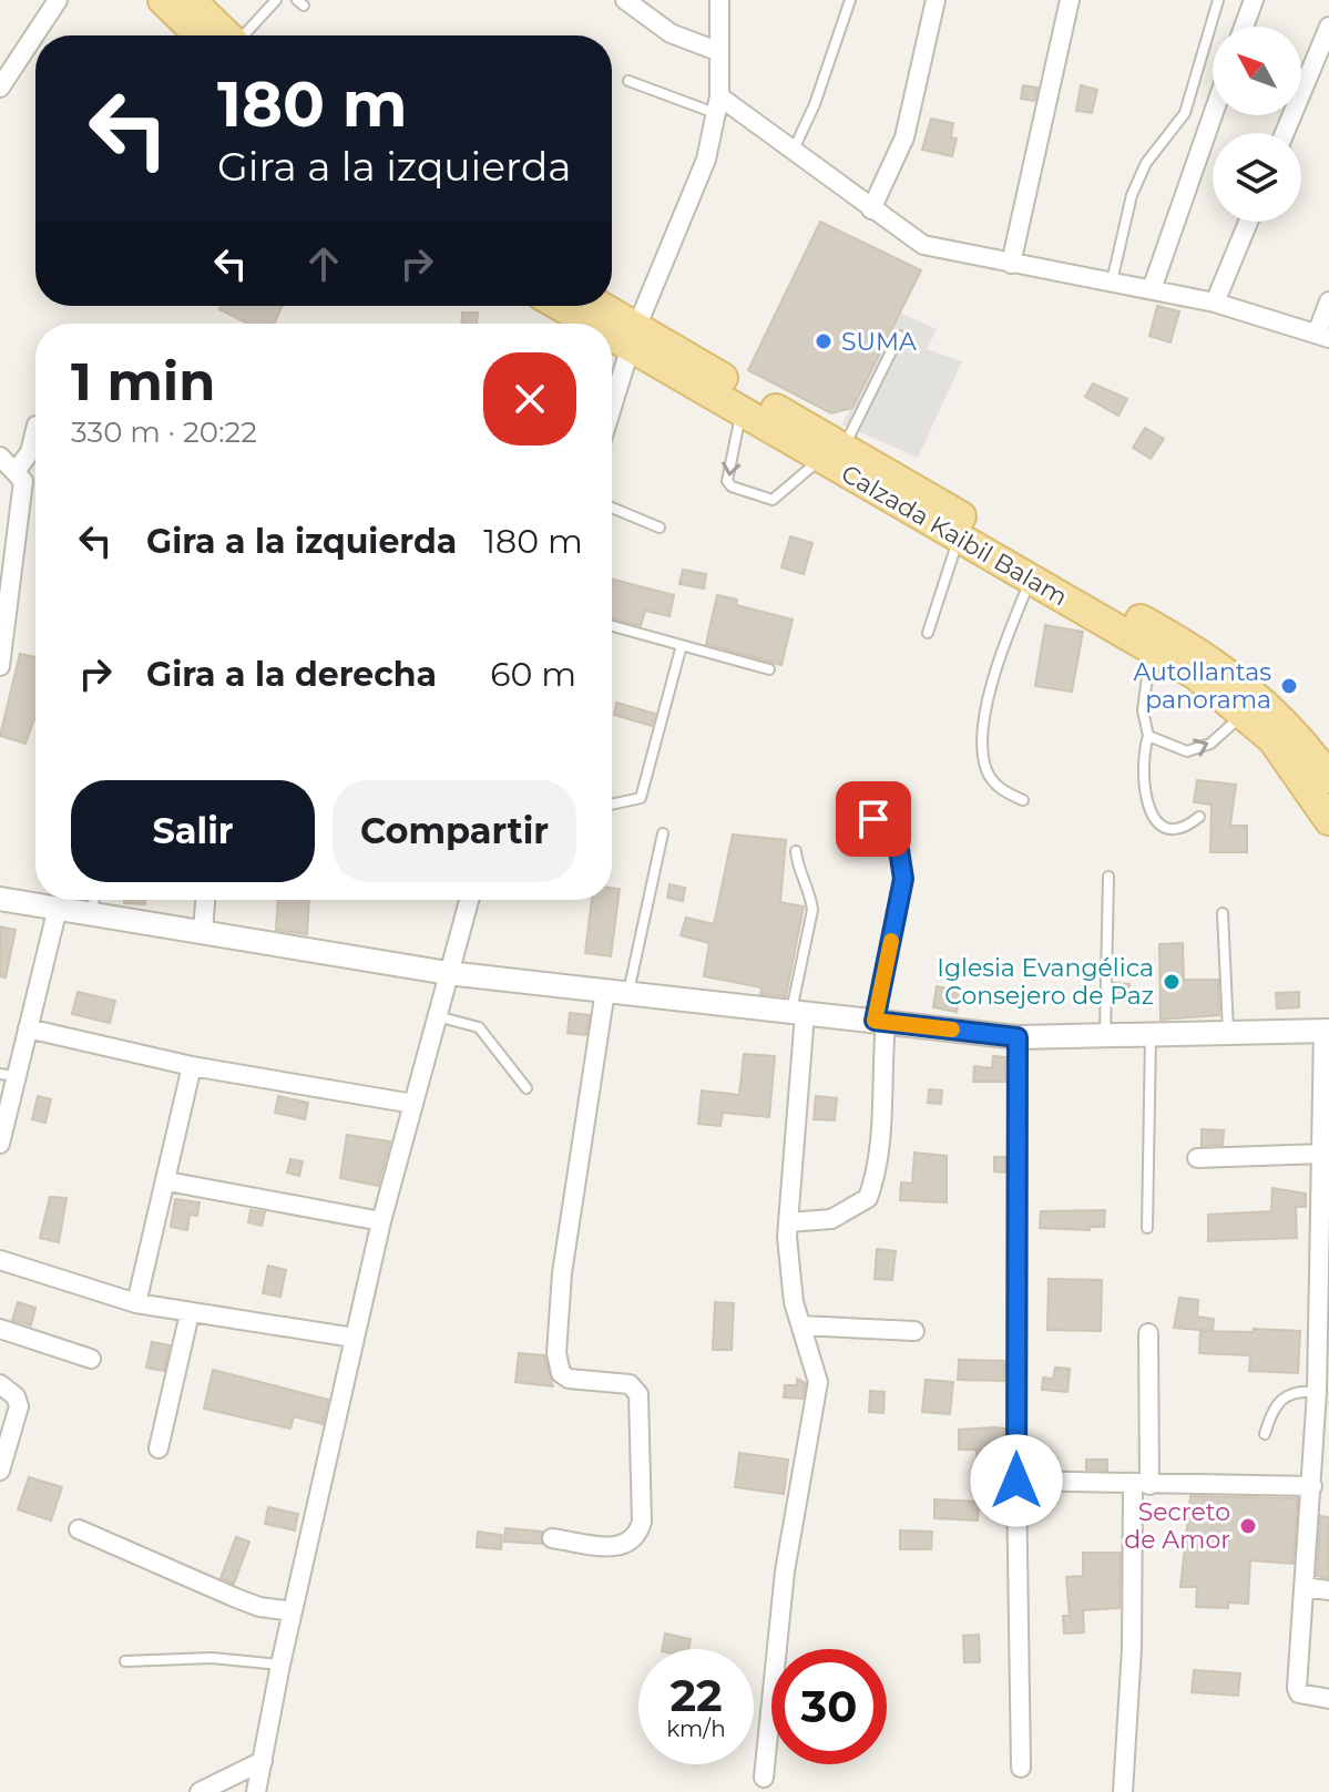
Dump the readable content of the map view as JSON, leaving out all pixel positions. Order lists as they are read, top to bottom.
{
  "streets": {
    "main road": ["Calzada Kaibil Balam"]
  },
  "places": [
    "SUMA",
    "Autollantas panorama",
    "Iglesia Evangélica Consejero de Paz",
    "Secreto de Amor"
  ],
  "north": "top left",
  "page": {
    "turn": ["180 m", "Gira a la izquierda"],
    "heading": ["1 min", "330 m · 20:22"],
    "list": [
      {
        "name": "Gira a la izquierda",
        "value": "180 m"
      },
      {
        "name": "Gira a la derecha",
        "value": "60 m"
      }
    ],
    "buttons": ["Salir", "Compartir"],
    "speed": "22 km/h",
    "limit": "30"
  }
}
